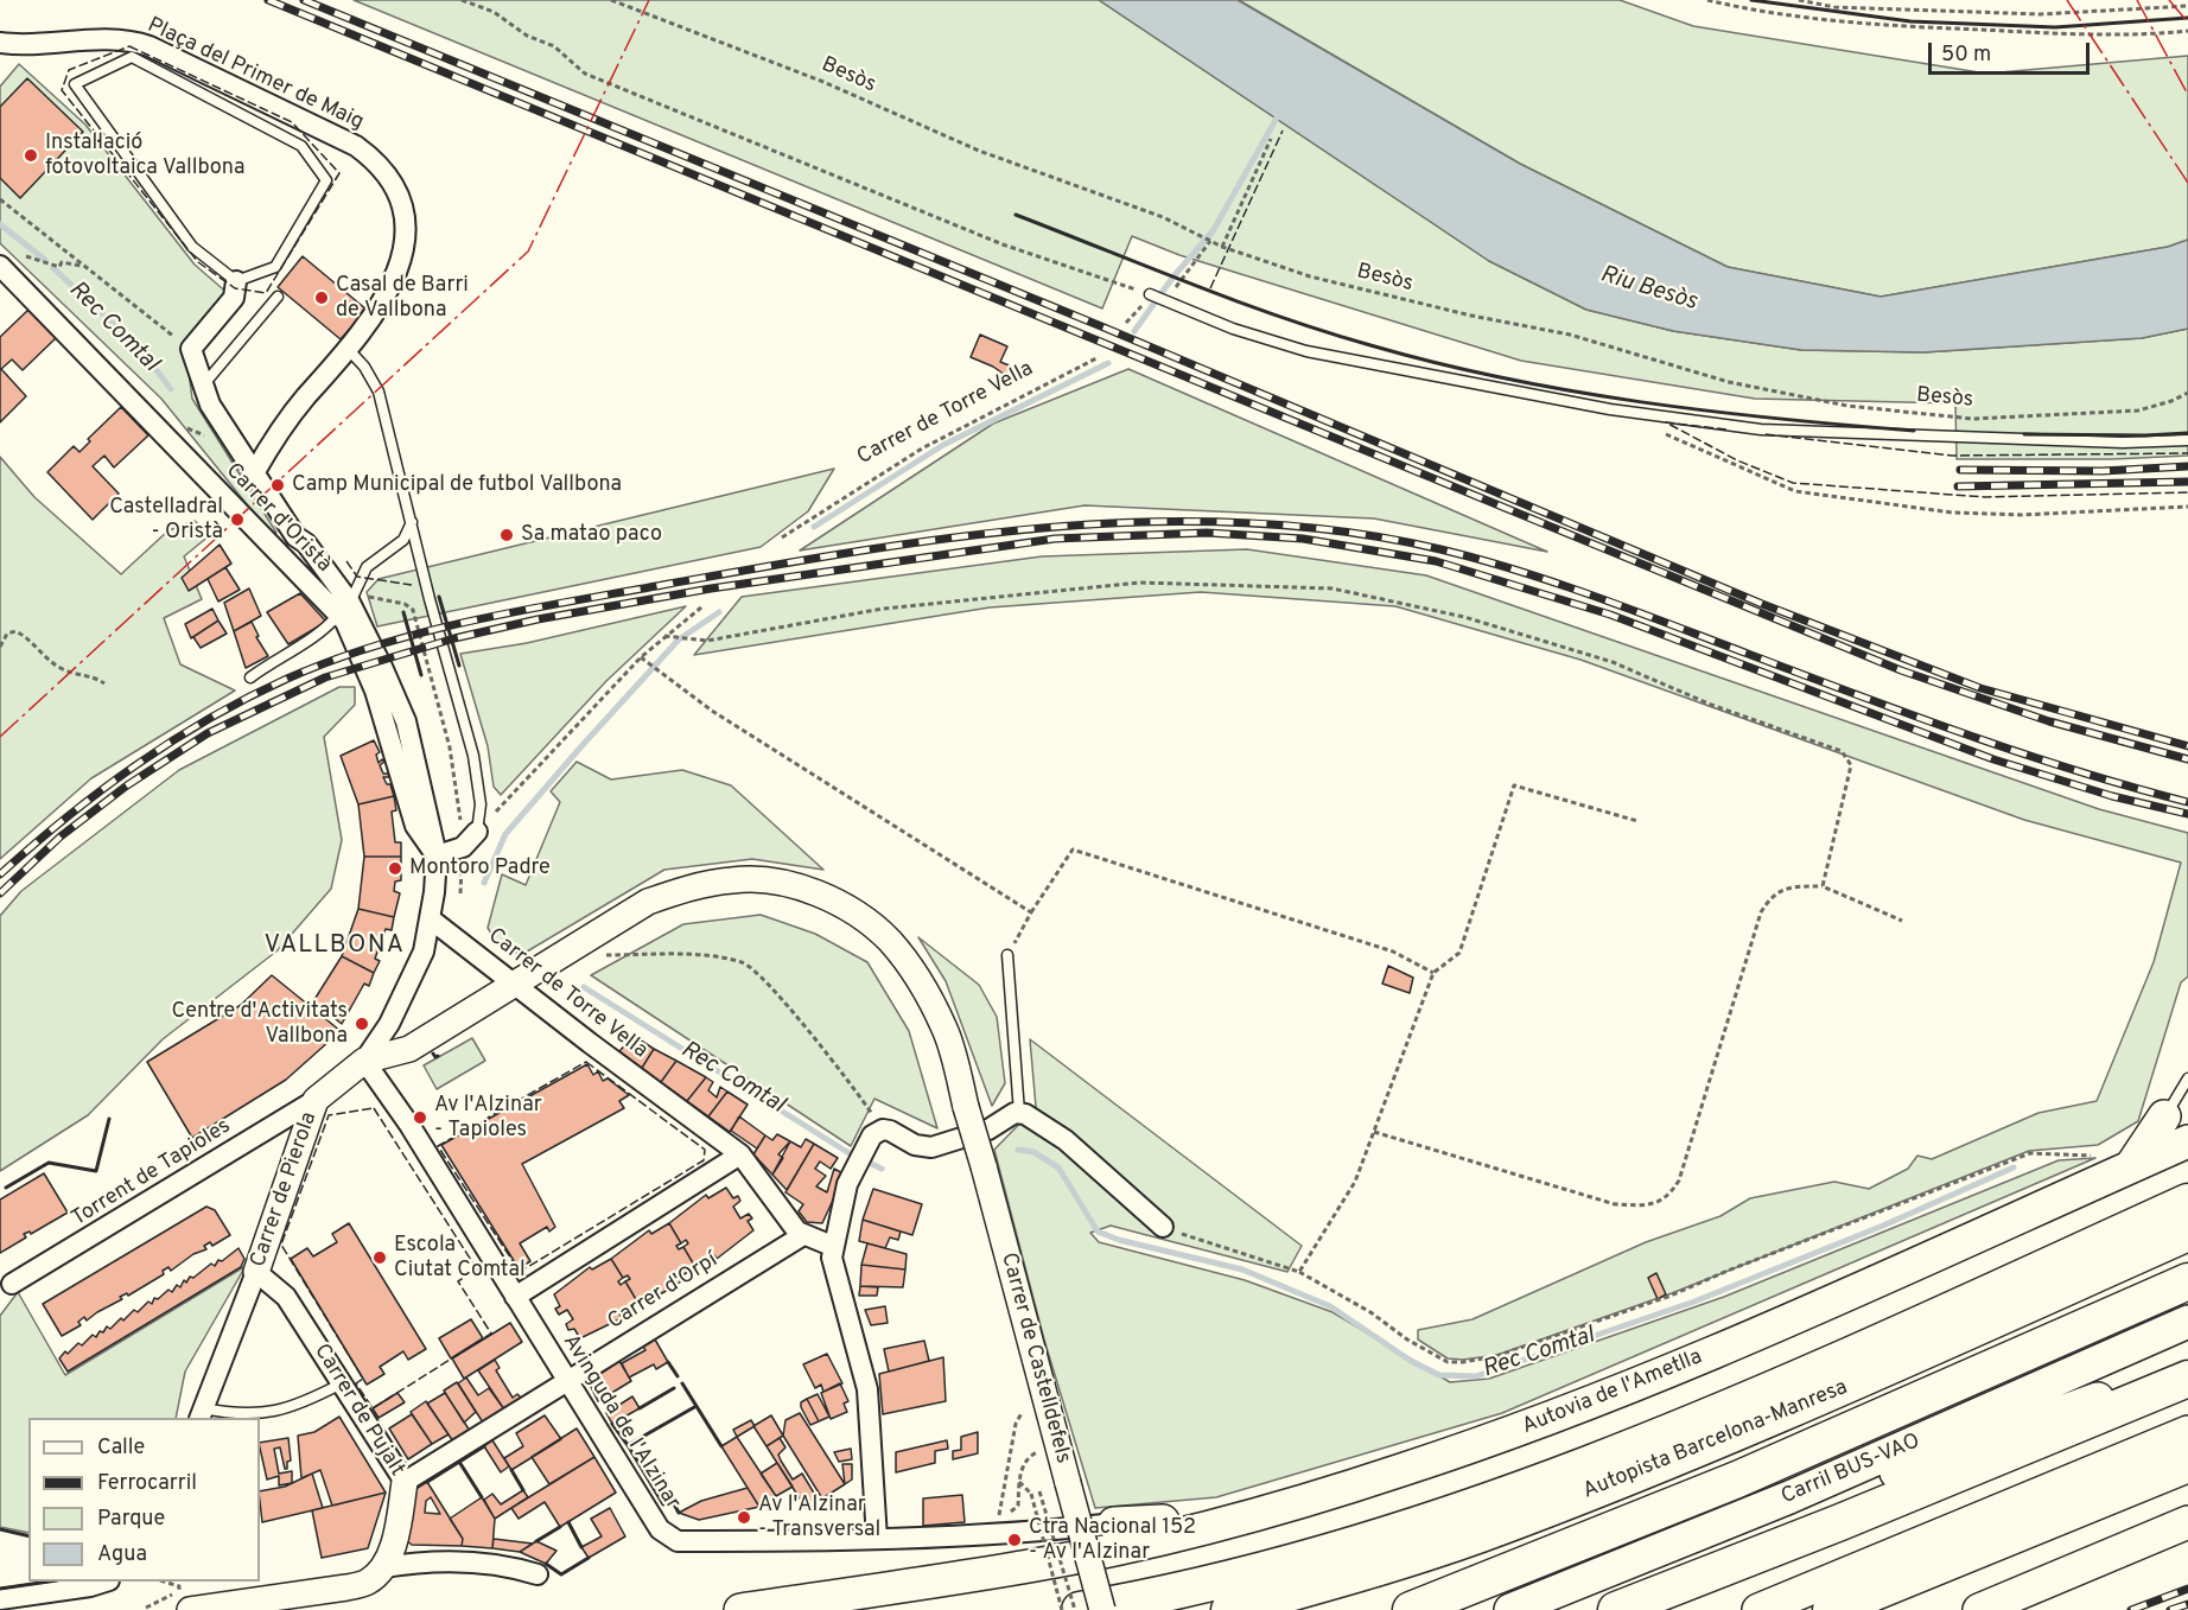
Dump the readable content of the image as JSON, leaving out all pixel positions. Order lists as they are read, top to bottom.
{
  "streets": {
    "highway": ["Autovia de l'Ametlla", "Autopista Barcelona-Manresa", "Carril BUS-VAO"],
    "street": [
      "Plaça del Primer de Maig",
      "Carrer de Torre Vella",
      "Carrer d'Oristà",
      "Torrent de Tapioles",
      "Carrer de Pierola",
      "Carrer d'Orpí",
      "Carrer de Castelldefels",
      "Carrer de Pujalt",
      "Avinguda de l'Alzinar"
    ],
    "path": ["Besòs"]
  },
  "crossings": [
    ["Carrer de Torre Vella", "Carrer d'Oristà"],
    ["Carrer de Torre Vella", "Carrer de Pierola"],
    ["Carrer de Torre Vella", "Carrer d'Orpí"],
    ["Carrer d'Oristà", "Carrer de Pierola"],
    ["Carrer d'Oristà", "Avinguda de l'Alzinar"],
    ["Torrent de Tapioles", "Carrer de Pierola"],
    ["Carrer de Pierola", "Carrer de Castelldefels"],
    ["Carrer de Pierola", "Carrer de Pujalt"],
    ["Carrer de Pierola", "Avinguda de l'Alzinar"],
    ["Carrer d'Orpí", "Carrer de Pujalt"],
    ["Carrer d'Orpí", "Avinguda de l'Alzinar"]
  ],
  "districts": ["VALLBONA"],
  "water": ["Riu Besòs", "Rec Comtal"],
  "places": [
    "Instal·lació fotovoltaica Vallbona",
    "Casal de Barri de Vallbona",
    "Camp Municipal de futbol Vallbona",
    "Castelladral - Oristà",
    "Sa matao paco",
    "Montoro Padre",
    "Centre d'Activitats Vallbona",
    "Av l'Alzinar - Tapioles",
    "Escola Ciutat Comtal",
    "Av l'Alzinar - Transversal",
    "Ctra Nacional 152 - Av l'Alzinar"
  ],
  "legend": [
    "Calle",
    "Ferrocarril",
    "Parque",
    "Agua"
  ],
  "scale_bar": "50 m"
}
